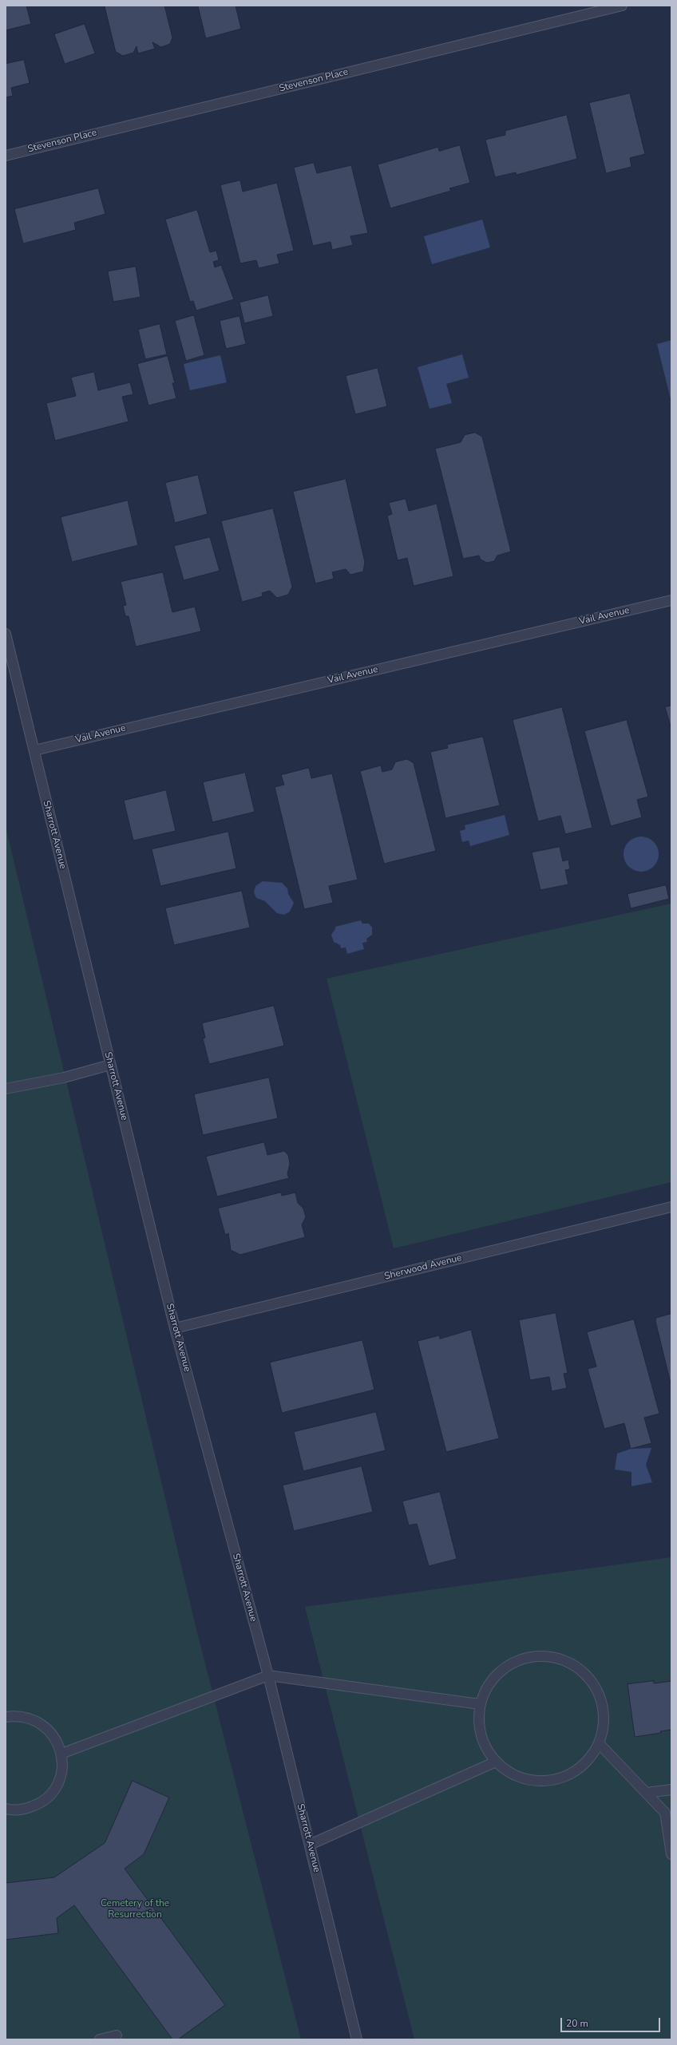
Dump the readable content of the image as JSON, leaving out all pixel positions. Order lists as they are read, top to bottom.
{
  "streets": {
    "street": [
      "Stevenson Place",
      "Vail Avenue",
      "Sharrott Avenue",
      "Sherwood Avenue"
    ]
  },
  "crossings": [
    ["Vail Avenue", "Sharrott Avenue"],
    ["Sharrott Avenue", "Sherwood Avenue"]
  ],
  "parks": ["Cemetery of the Resurrection"],
  "scale_bar": "20 m"
}
